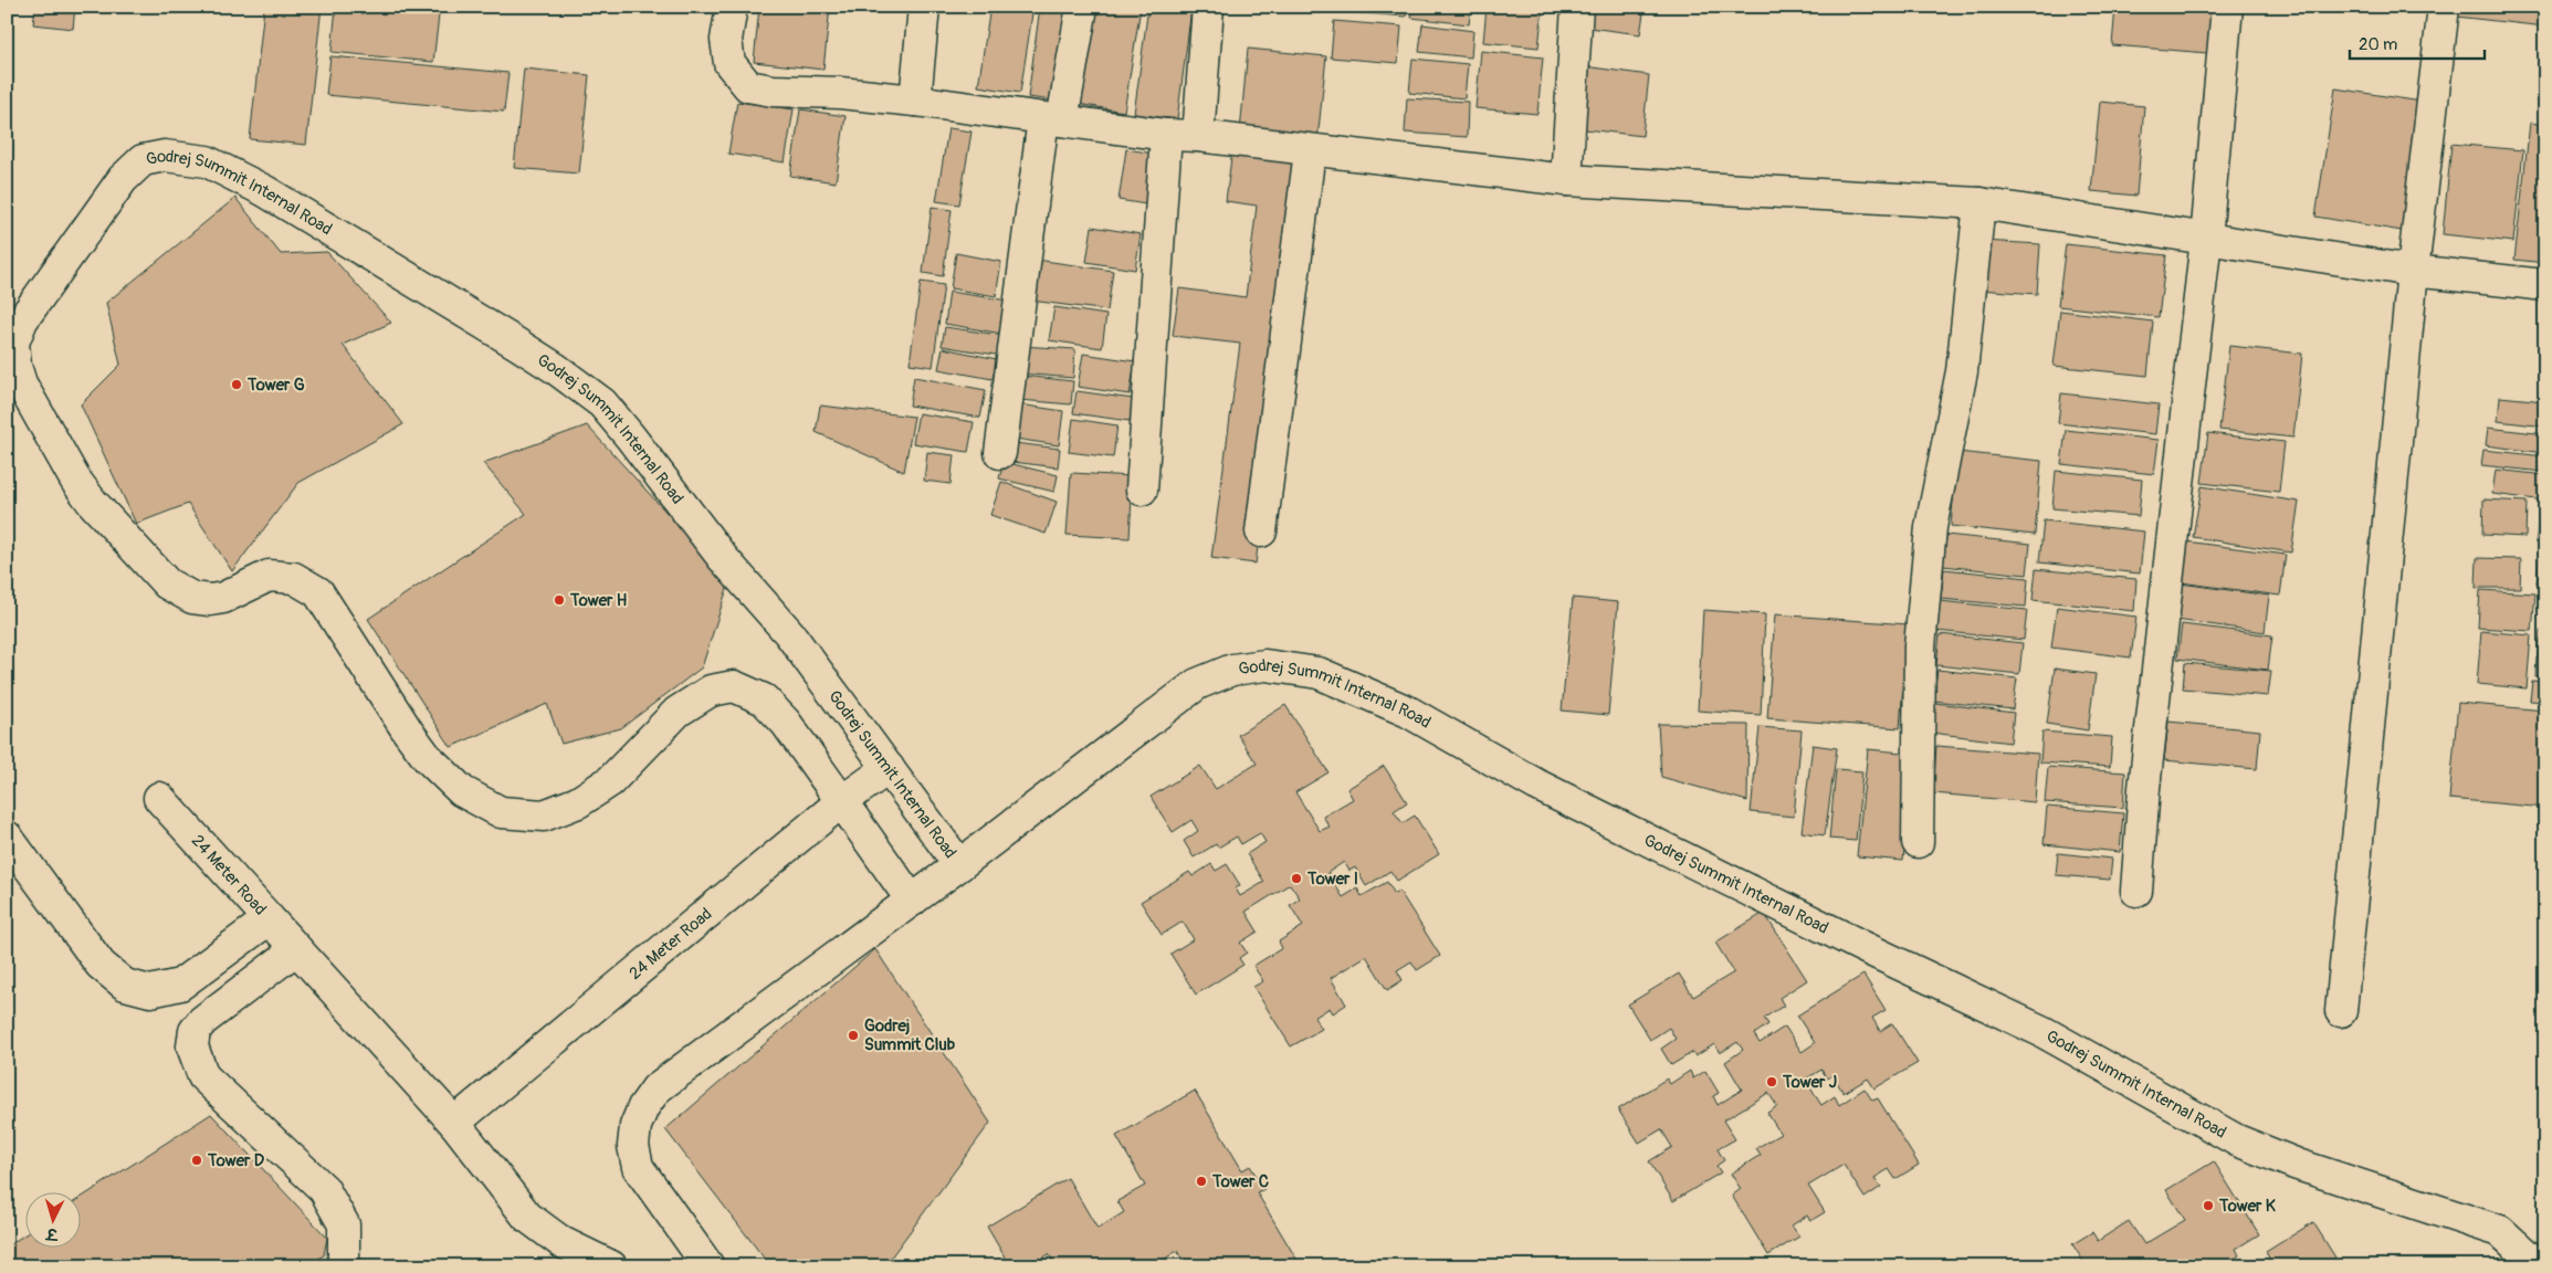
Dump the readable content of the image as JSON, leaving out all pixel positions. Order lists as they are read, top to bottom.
{
  "streets": {
    "street": ["Godrej Summit Internal Road", "24 Meter Road"]
  },
  "crossings": [
    ["Godrej Summit Internal Road", "24 Meter Road"]
  ],
  "places": [
    "Tower G",
    "Tower H",
    "Tower I",
    "Godrej Summit Club",
    "Tower J",
    "Tower D",
    "Tower C",
    "Tower K"
  ],
  "scale_bar": "20 m",
  "north": "bottom"
}
